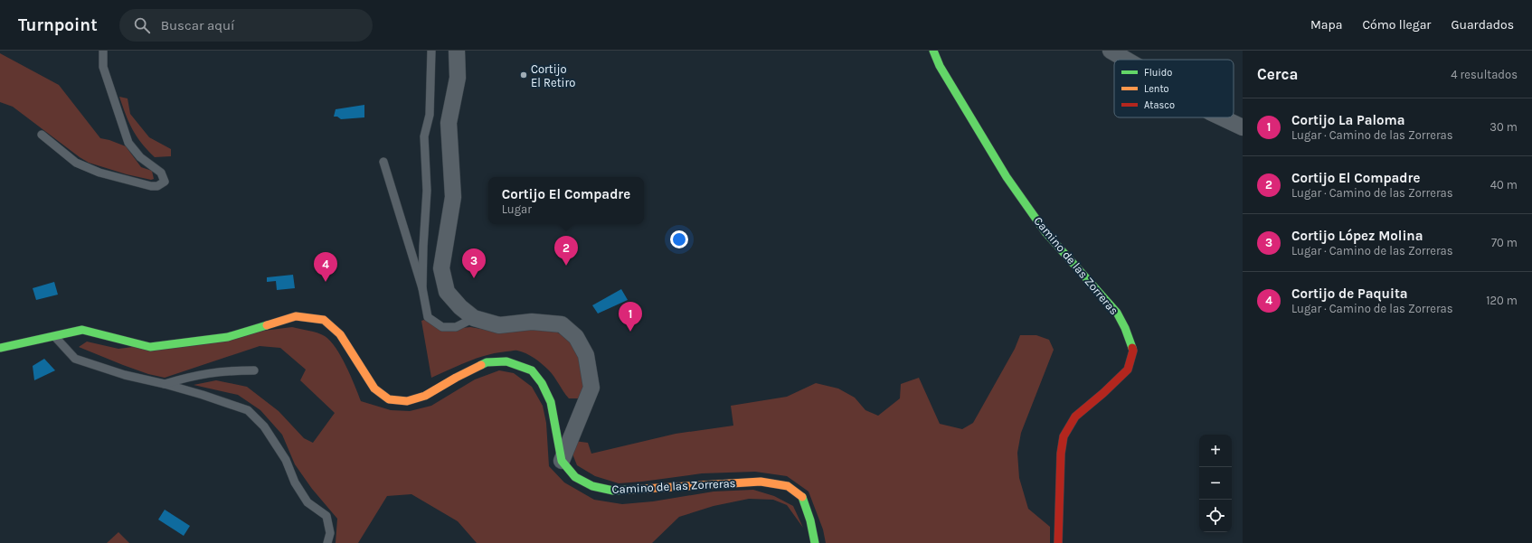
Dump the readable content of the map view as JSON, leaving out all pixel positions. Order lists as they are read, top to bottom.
{
  "streets": {
    "street": ["Camino de las Zorreras"]
  },
  "places": ["Cortijo El Retiro"],
  "legend": ["Fluido", "Lento", "Atasco"],
  "page": {
    "header": "Turnpoint",
    "search": "Buscar aquí",
    "nav": ["Mapa", "Cómo llegar", "Guardados"],
    "heading": ["Cerca", "4 resultados"],
    "list": [
      {
        "mark": "1",
        "name": "Cortijo La Paloma",
        "note": "Lugar · Camino de las Zorreras",
        "value": "30 m"
      },
      {
        "mark": "2",
        "name": "Cortijo El Compadre",
        "note": "Lugar · Camino de las Zorreras",
        "value": "40 m"
      },
      {
        "mark": "3",
        "name": "Cortijo López Molina",
        "note": "Lugar · Camino de las Zorreras",
        "value": "70 m"
      },
      {
        "mark": "4",
        "name": "Cortijo de Paquita",
        "note": "Lugar · Camino de las Zorreras",
        "value": "120 m"
      }
    ],
    "popup": ["Cortijo El Compadre", "Lugar"],
    "pins": [
      "2",
      "3",
      "4",
      "1"
    ],
    "map_buttons": ["+", "−"]
  }
}
